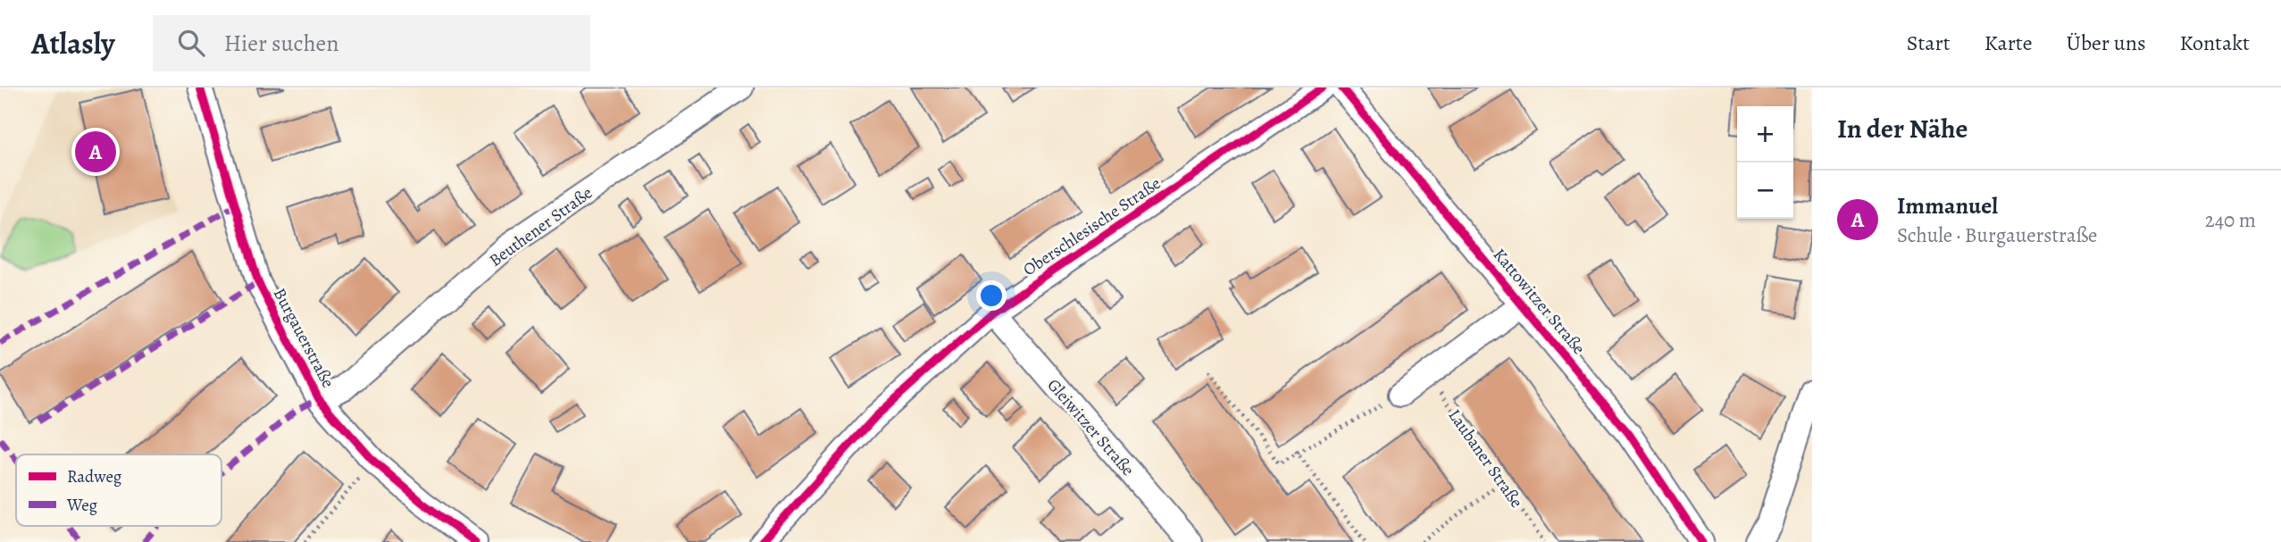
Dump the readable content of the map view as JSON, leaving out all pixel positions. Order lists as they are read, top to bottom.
{
  "streets": {
    "street": [
      "Beuthener Straße",
      "Oberschlesische Straße",
      "Kattowitzer Straße",
      "Burgauerstraße",
      "Gleiwitzer Straße"
    ],
    "path": ["Laubaner Straße"]
  },
  "crossings": [
    ["Beuthener Straße", "Burgauerstraße"],
    ["Oberschlesische Straße", "Gleiwitzer Straße"]
  ],
  "legend": ["Radweg", "Weg"],
  "page": {
    "header": "Atlasly",
    "search": "Hier suchen",
    "nav": [
      "Start",
      "Karte",
      "Über uns",
      "Kontakt"
    ],
    "heading": "In der Nähe",
    "map_buttons": ["+", "−"],
    "pins": "A",
    "list": [
      {
        "mark": "A",
        "name": "Immanuel",
        "note": "Schule · Burgauerstraße",
        "value": "240 m"
      }
    ]
  }
}
